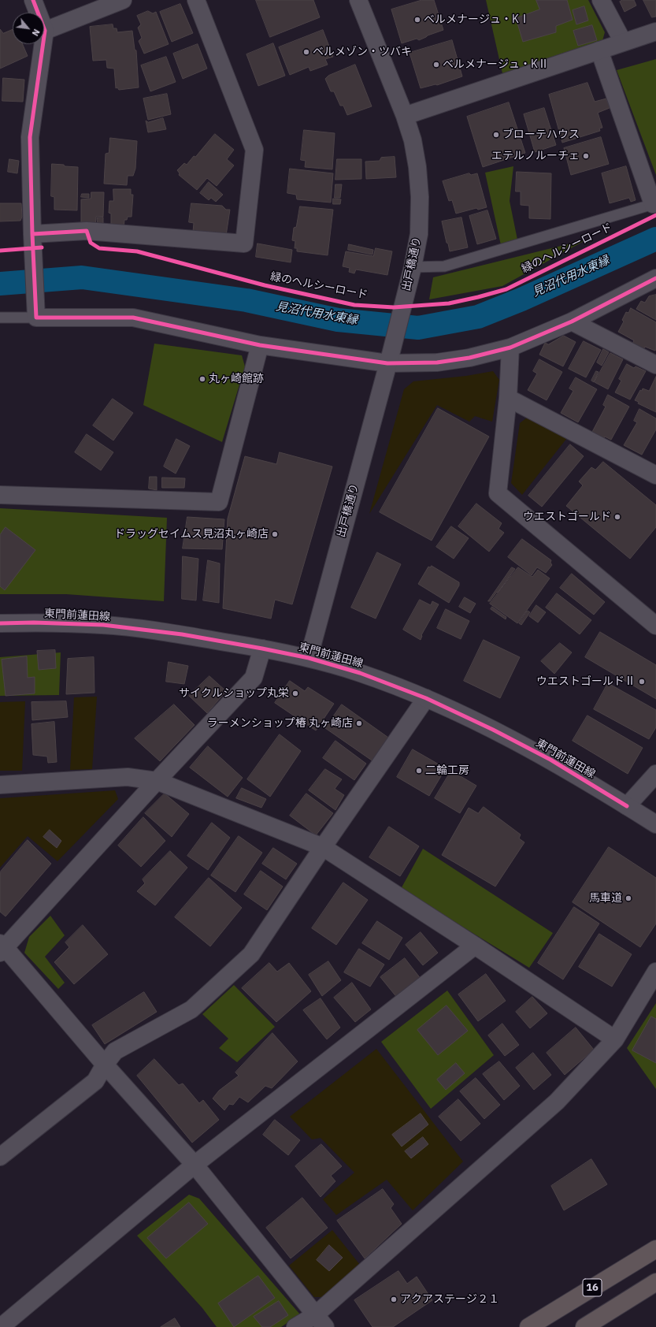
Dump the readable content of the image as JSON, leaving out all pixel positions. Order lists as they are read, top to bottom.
{
  "streets": {
    "highway": ["16"],
    "street": ["出戸橋通り", "東門前蓮田線"],
    "cycle path": ["緑のヘルシーロード"]
  },
  "crossings": [
    ["出戸橋通り", "東門前蓮田線"]
  ],
  "water": ["見沼代用水東縁"],
  "places": [
    "ベルメナージュ・KⅠ",
    "ベルメゾン・ツバキ",
    "ベルメナージュ・KⅡ",
    "ブローテハウス",
    "エテルノルーチェ",
    "丸ヶ崎館跡",
    "ウエストゴールド",
    "ドラッグセイムス見沼丸ヶ崎店",
    "ウエストゴールドⅡ",
    "サイクルショップ丸栄",
    "ラーメンショップ椿 丸ヶ崎店",
    "二輪工房",
    "馬車道",
    "アクアステージ２１"
  ],
  "north": "bottom right"
}
